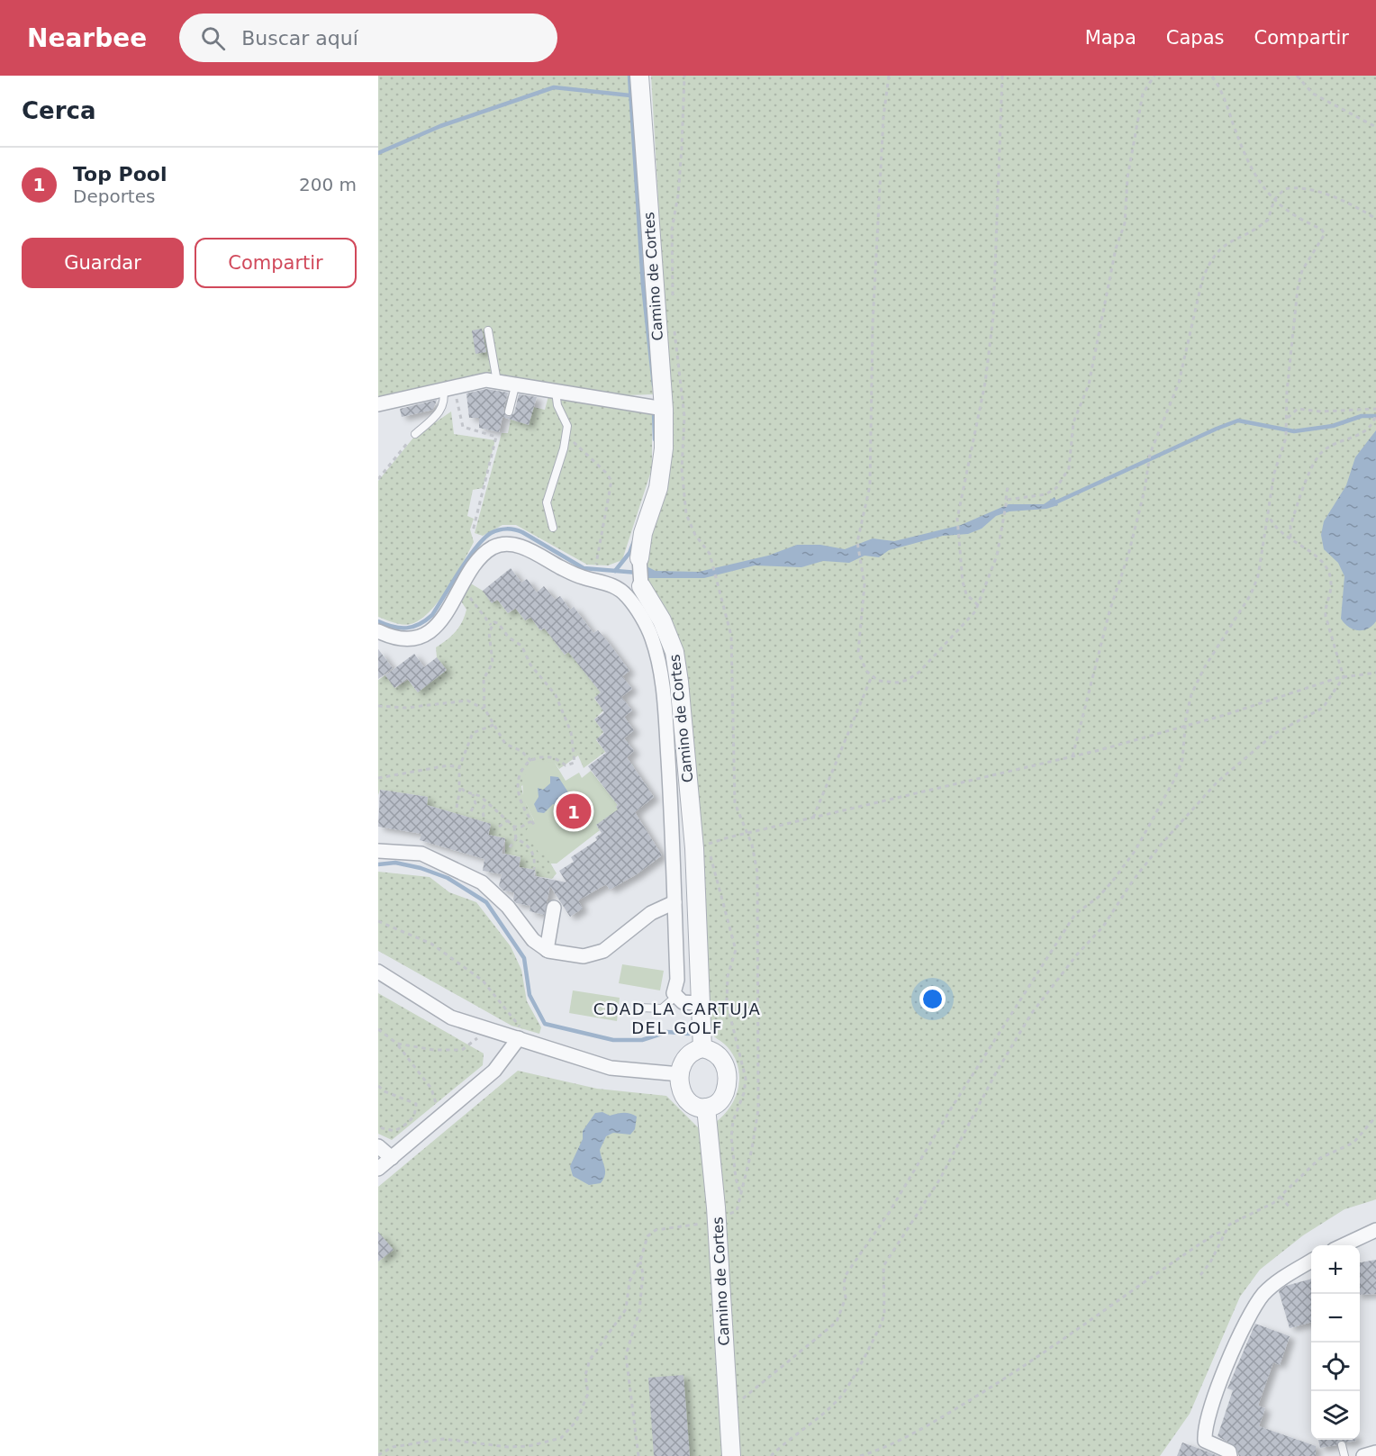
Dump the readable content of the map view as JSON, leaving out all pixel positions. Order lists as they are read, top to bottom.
{
  "streets": {
    "street": ["Camino de Cortes"]
  },
  "districts": ["CDAD LA CARTUJA DEL GOLF"],
  "page": {
    "header": "Nearbee",
    "search": "Buscar aquí",
    "nav": ["Mapa", "Capas", "Compartir"],
    "heading": "Cerca",
    "list": [
      {
        "mark": "1",
        "name": "Top Pool",
        "note": "Deportes",
        "value": "200 m"
      }
    ],
    "buttons": ["Guardar", "Compartir"],
    "pins": "1",
    "map_buttons": ["+", "−"]
  }
}
